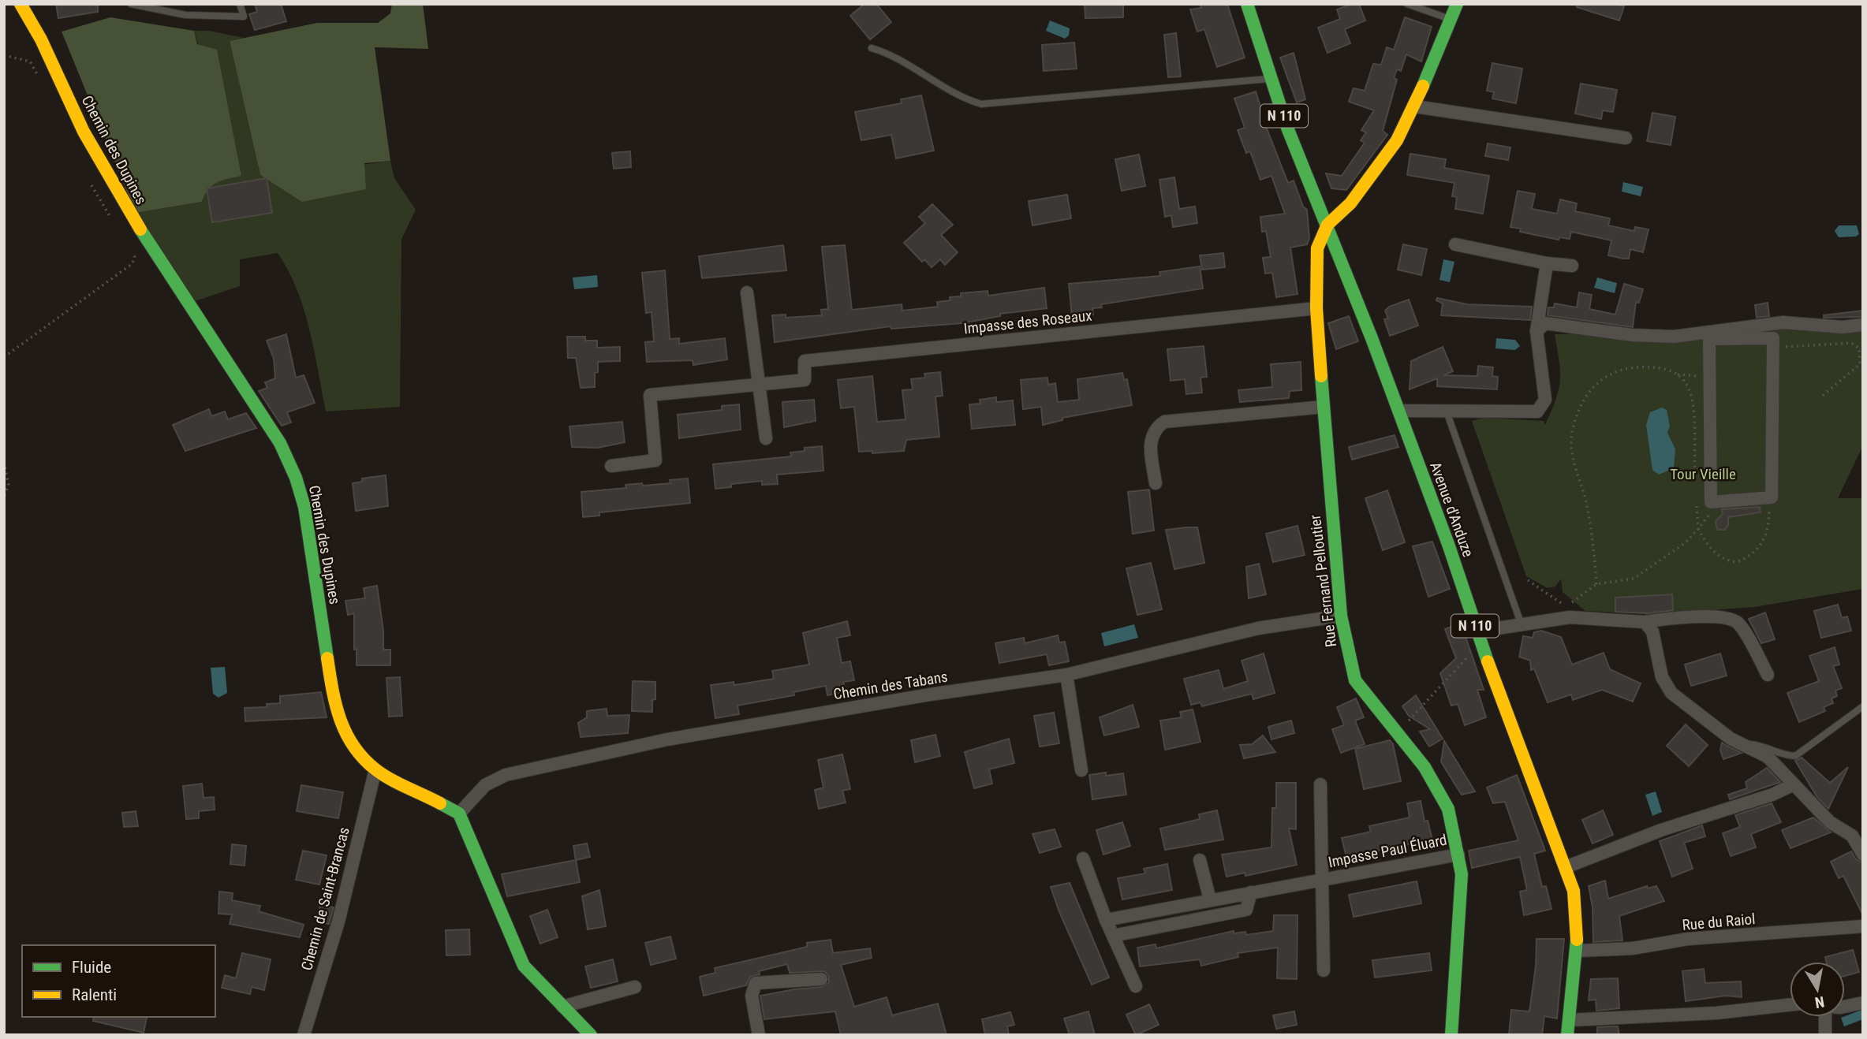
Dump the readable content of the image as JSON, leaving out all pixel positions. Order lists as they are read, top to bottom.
{
  "streets": {
    "street": [
      "N 110",
      "Chemin des Dupines",
      "Impasse des Roseaux",
      "Avenue d'Anduze",
      "Rue Fernand Pelloutier",
      "Chemin des Tabans",
      "Impasse Paul Éluard",
      "Chemin de Saint-Brancas",
      "Rue du Raiol"
    ]
  },
  "crossings": [
    ["Chemin des Dupines", "Chemin des Tabans"],
    ["Chemin des Dupines", "Chemin de Saint-Brancas"],
    ["Impasse des Roseaux", "Rue Fernand Pelloutier"],
    ["Avenue d'Anduze", "Rue Fernand Pelloutier"],
    ["Avenue d'Anduze", "Rue du Raiol"],
    ["Rue Fernand Pelloutier", "Chemin des Tabans"],
    ["Rue Fernand Pelloutier", "Impasse Paul Éluard"]
  ],
  "parks": ["Tour Vieille"],
  "legend": ["Fluide", "Ralenti"],
  "north": "bottom"
}
